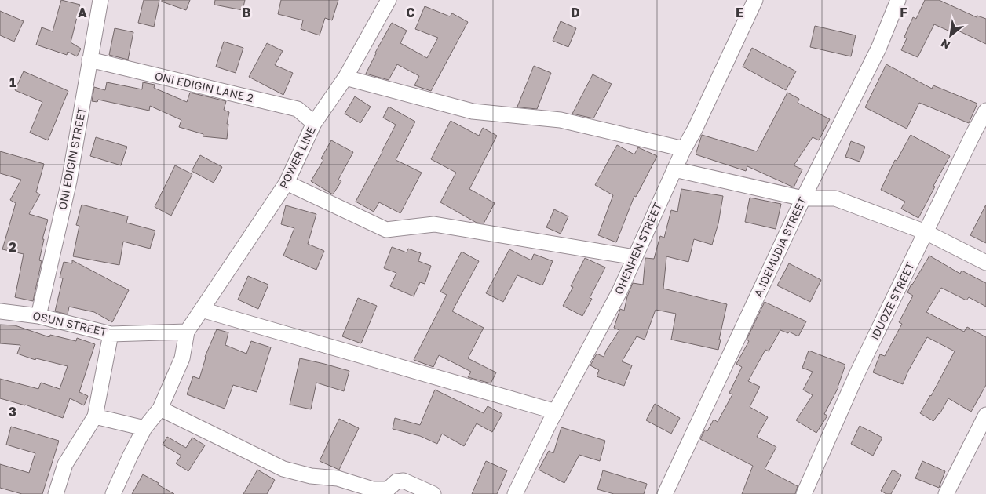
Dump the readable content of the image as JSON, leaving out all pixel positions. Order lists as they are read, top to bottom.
{
  "streets": {
    "street": [
      "ONI EDIGIN LANE 2",
      "POWER LINE",
      "ONI EDIGIN STREET",
      "A.IDEMUDIA STREET",
      "OHENHEN STREET",
      "IDUOZE STREET",
      "OSUN STREET"
    ]
  },
  "crossings": [
    ["ONI EDIGIN LANE 2", "POWER LINE"],
    ["ONI EDIGIN LANE 2", "ONI EDIGIN STREET"],
    ["POWER LINE", "OSUN STREET"],
    ["ONI EDIGIN STREET", "OSUN STREET"]
  ],
  "north": "bottom left",
  "grid": {
    "columns": [
      "A",
      "B",
      "C",
      "D",
      "E",
      "F"
    ],
    "rows": ["1", "2", "3"]
  }
}
